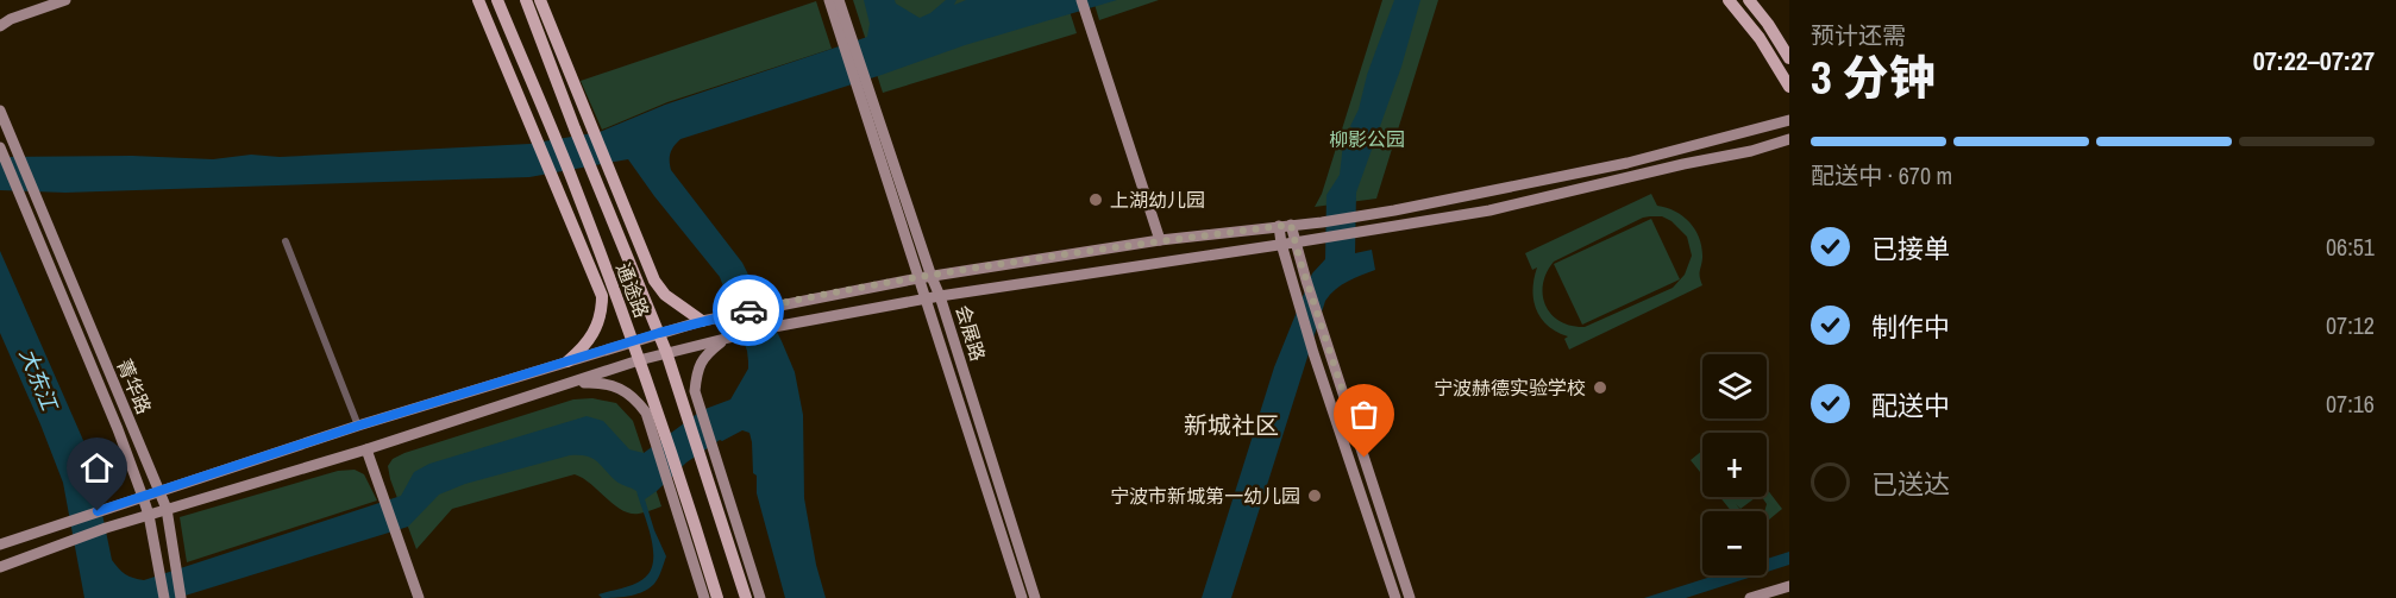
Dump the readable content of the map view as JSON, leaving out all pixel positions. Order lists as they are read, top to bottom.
{
  "streets": {
    "main road": ["通途路", "会展路", "菁华路"]
  },
  "districts": ["新城社区"],
  "water": ["大东江"],
  "parks": ["柳影公园"],
  "places": ["上湖幼儿园", "宁波赫德实验学校", "宁波市新城第一幼儿园"],
  "page": {
    "heading": ["3 分钟", "预计还需", "07:22–07:27"],
    "bar": "配送中 · 670 m",
    "list": [
      ["已接单", "06:51"],
      ["制作中", "07:12"],
      ["配送中", "07:16"],
      "已送达"
    ],
    "map_buttons": ["+", "−"]
  }
}
